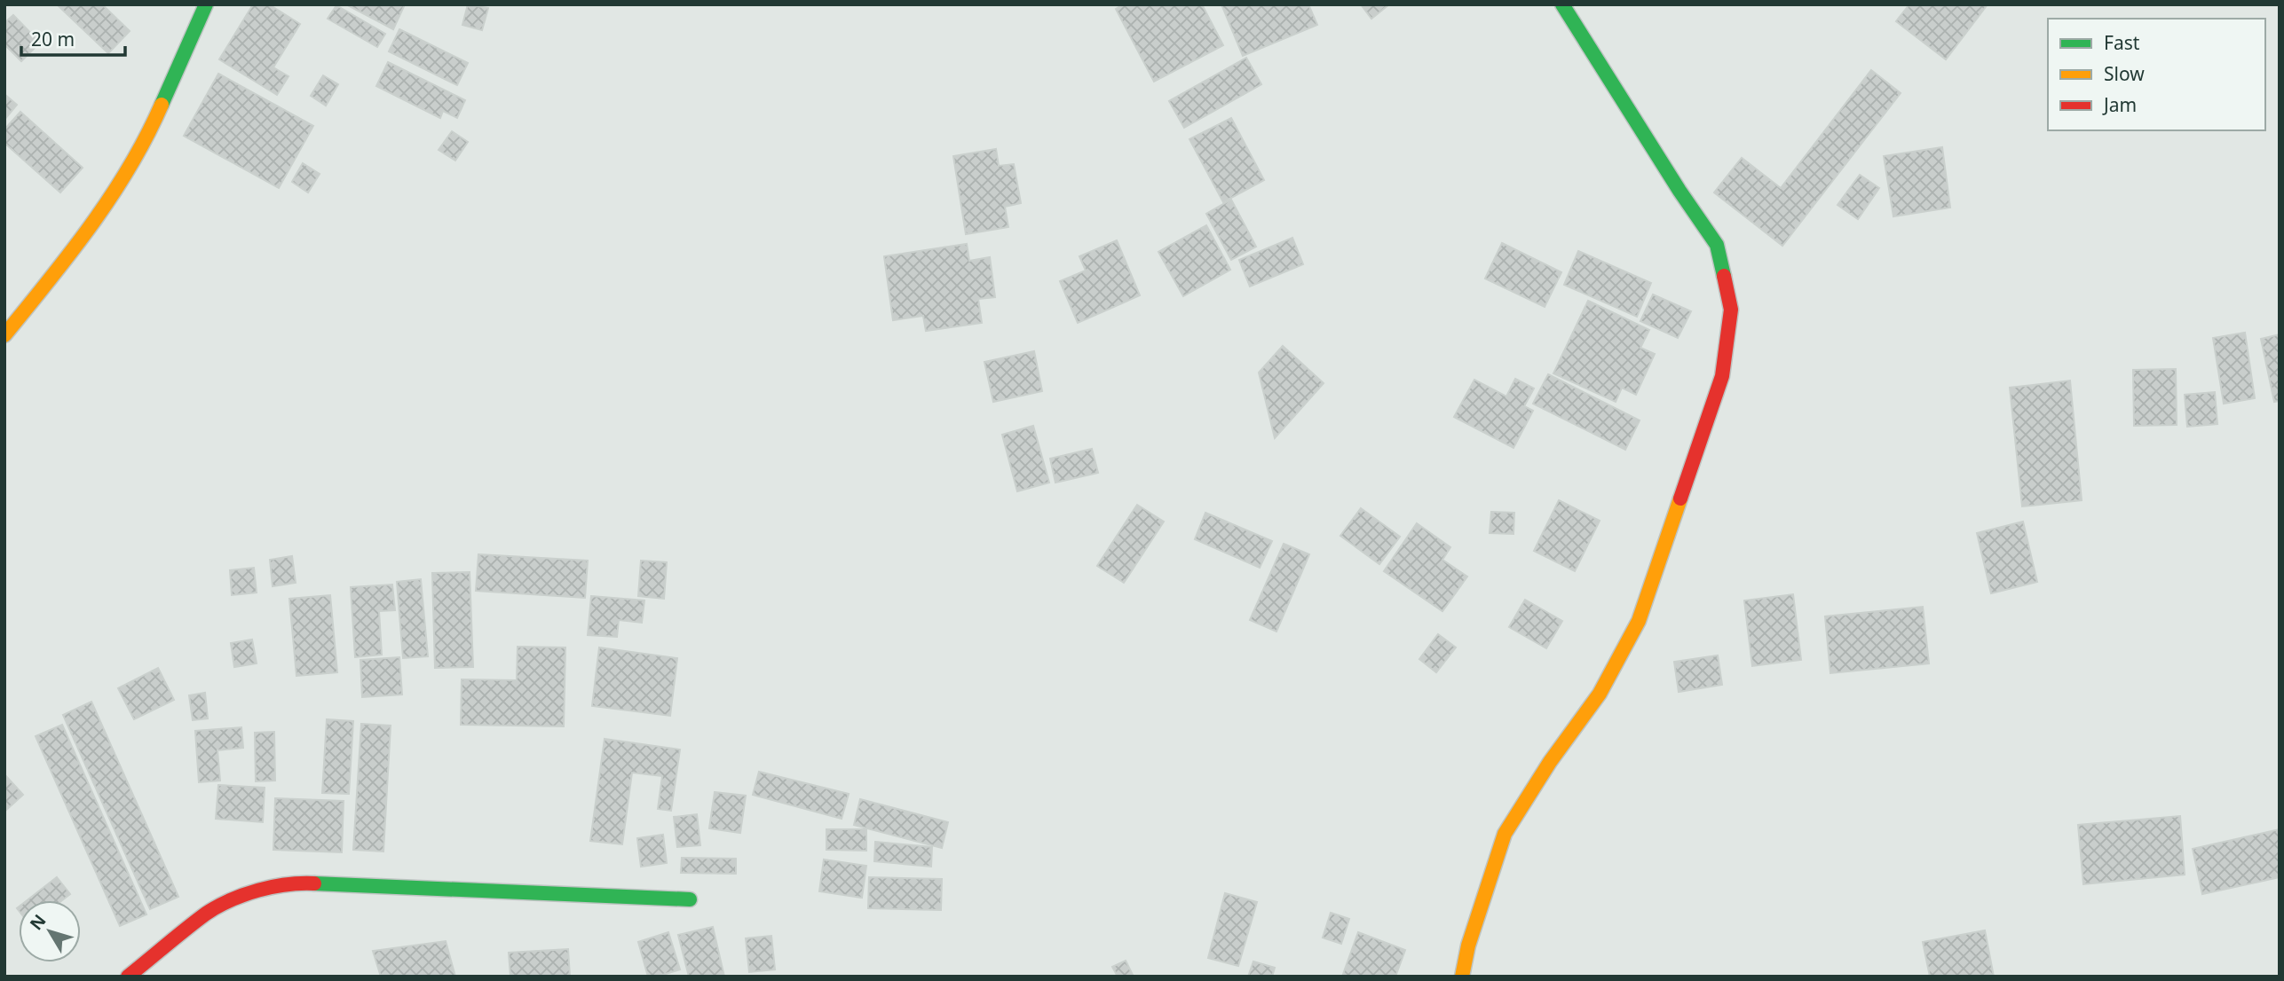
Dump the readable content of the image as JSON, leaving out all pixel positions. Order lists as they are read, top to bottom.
{
  "legend": ["Fast", "Slow", "Jam"],
  "scale_bar": "20 m",
  "north": "top left"
}
